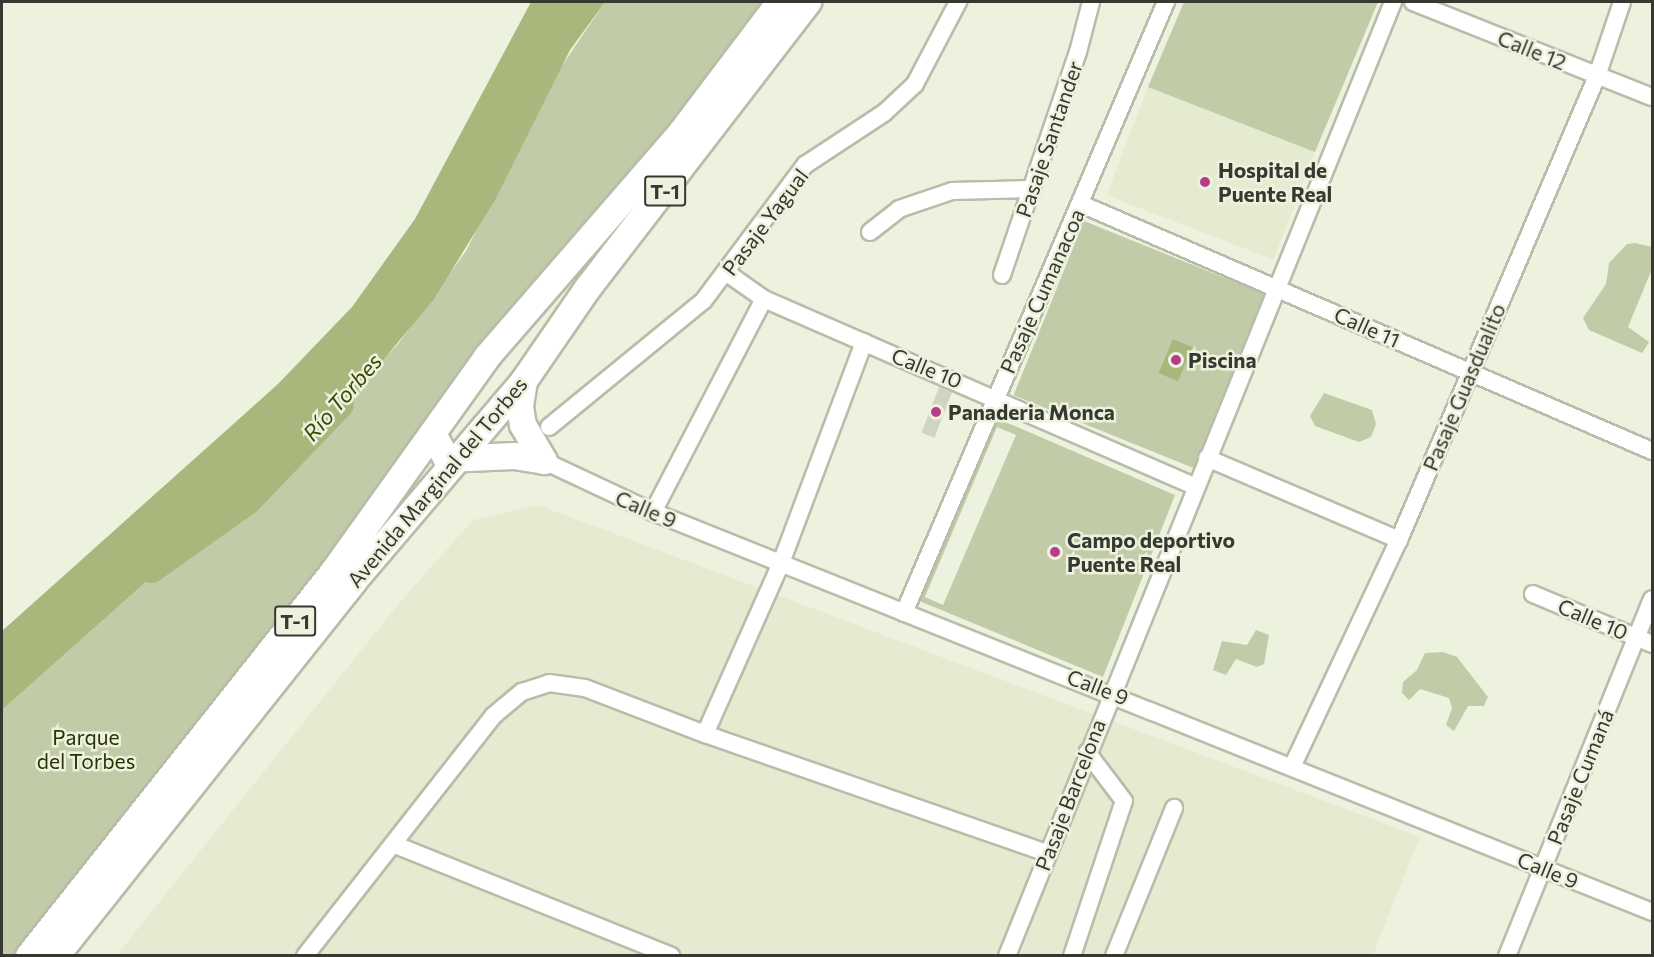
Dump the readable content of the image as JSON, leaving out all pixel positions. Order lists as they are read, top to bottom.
{
  "streets": {
    "highway": ["T-1", "Avenida Marginal del Torbes"],
    "street": [
      "Calle 12",
      "Pasaje Santander",
      "Pasaje Yagual",
      "Pasaje Cumanacoa",
      "Calle 11",
      "Calle 10",
      "Pasaje Guasdualito",
      "Calle 9",
      "Pasaje Cumaná",
      "Pasaje Barcelona"
    ]
  },
  "crossings": [
    ["Calle 12", "Pasaje Guasdualito"],
    ["Pasaje Yagual", "Calle 10"],
    ["Pasaje Cumanacoa", "Calle 11"],
    ["Pasaje Cumanacoa", "Calle 10"],
    ["Pasaje Cumanacoa", "Calle 9"],
    ["Calle 11", "Pasaje Guasdualito"],
    ["Calle 11", "Pasaje Barcelona"],
    ["Calle 10", "Pasaje Cumaná"],
    ["Calle 10", "Pasaje Barcelona"],
    ["Pasaje Guasdualito", "Calle 9"],
    ["Calle 9", "Pasaje Cumaná"],
    ["Calle 9", "Pasaje Barcelona"]
  ],
  "water": ["Río Torbes"],
  "parks": ["Parque del Torbes"],
  "places": [
    "Hospital de Puente Real",
    "Piscina",
    "Panaderia Monca",
    "Campo deportivo Puente Real"
  ]
}
